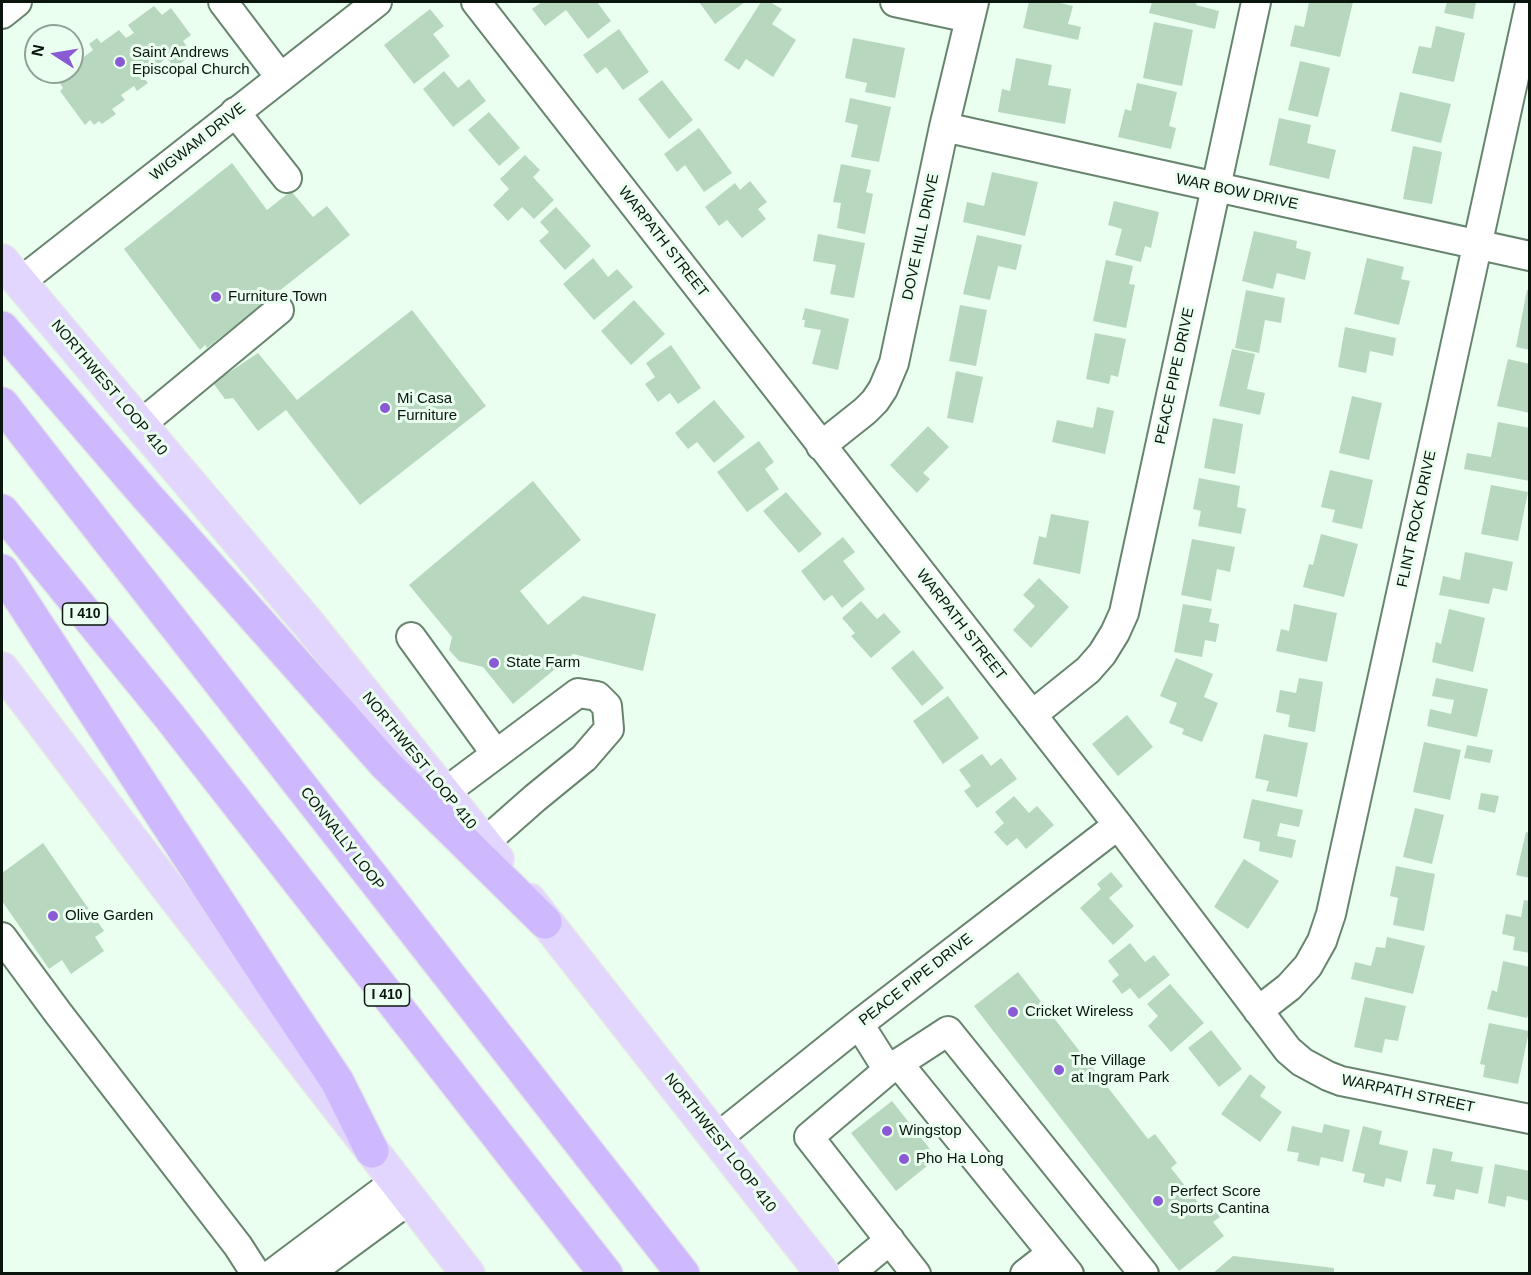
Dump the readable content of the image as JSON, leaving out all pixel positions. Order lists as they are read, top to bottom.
{
  "streets": {
    "highway": ["I 410", "CONNALLY LOOP"],
    "main road": ["NORTHWEST LOOP 410"],
    "street": [
      "WIGWAM DRIVE",
      "WAR BOW DRIVE",
      "DOVE HILL DRIVE",
      "WARPATH STREET",
      "PEACE PIPE DRIVE",
      "FLINT ROCK DRIVE"
    ]
  },
  "crossings": [
    ["WIGWAM DRIVE", "NORTHWEST LOOP 410"],
    ["WAR BOW DRIVE", "DOVE HILL DRIVE"],
    ["WAR BOW DRIVE", "PEACE PIPE DRIVE"],
    ["WAR BOW DRIVE", "FLINT ROCK DRIVE"],
    ["DOVE HILL DRIVE", "WARPATH STREET"],
    ["WARPATH STREET", "PEACE PIPE DRIVE"],
    ["WARPATH STREET", "FLINT ROCK DRIVE"],
    ["PEACE PIPE DRIVE", "NORTHWEST LOOP 410"]
  ],
  "places": [
    "Saint Andrews Episcopal Church",
    "Furniture Town",
    "Mi Casa Furniture",
    "State Farm",
    "Olive Garden",
    "Cricket Wireless",
    "The Village at Ingram Park",
    "Wingstop",
    "Pho Ha Long",
    "Perfect Score Sports Cantina"
  ],
  "north": "left"
}
